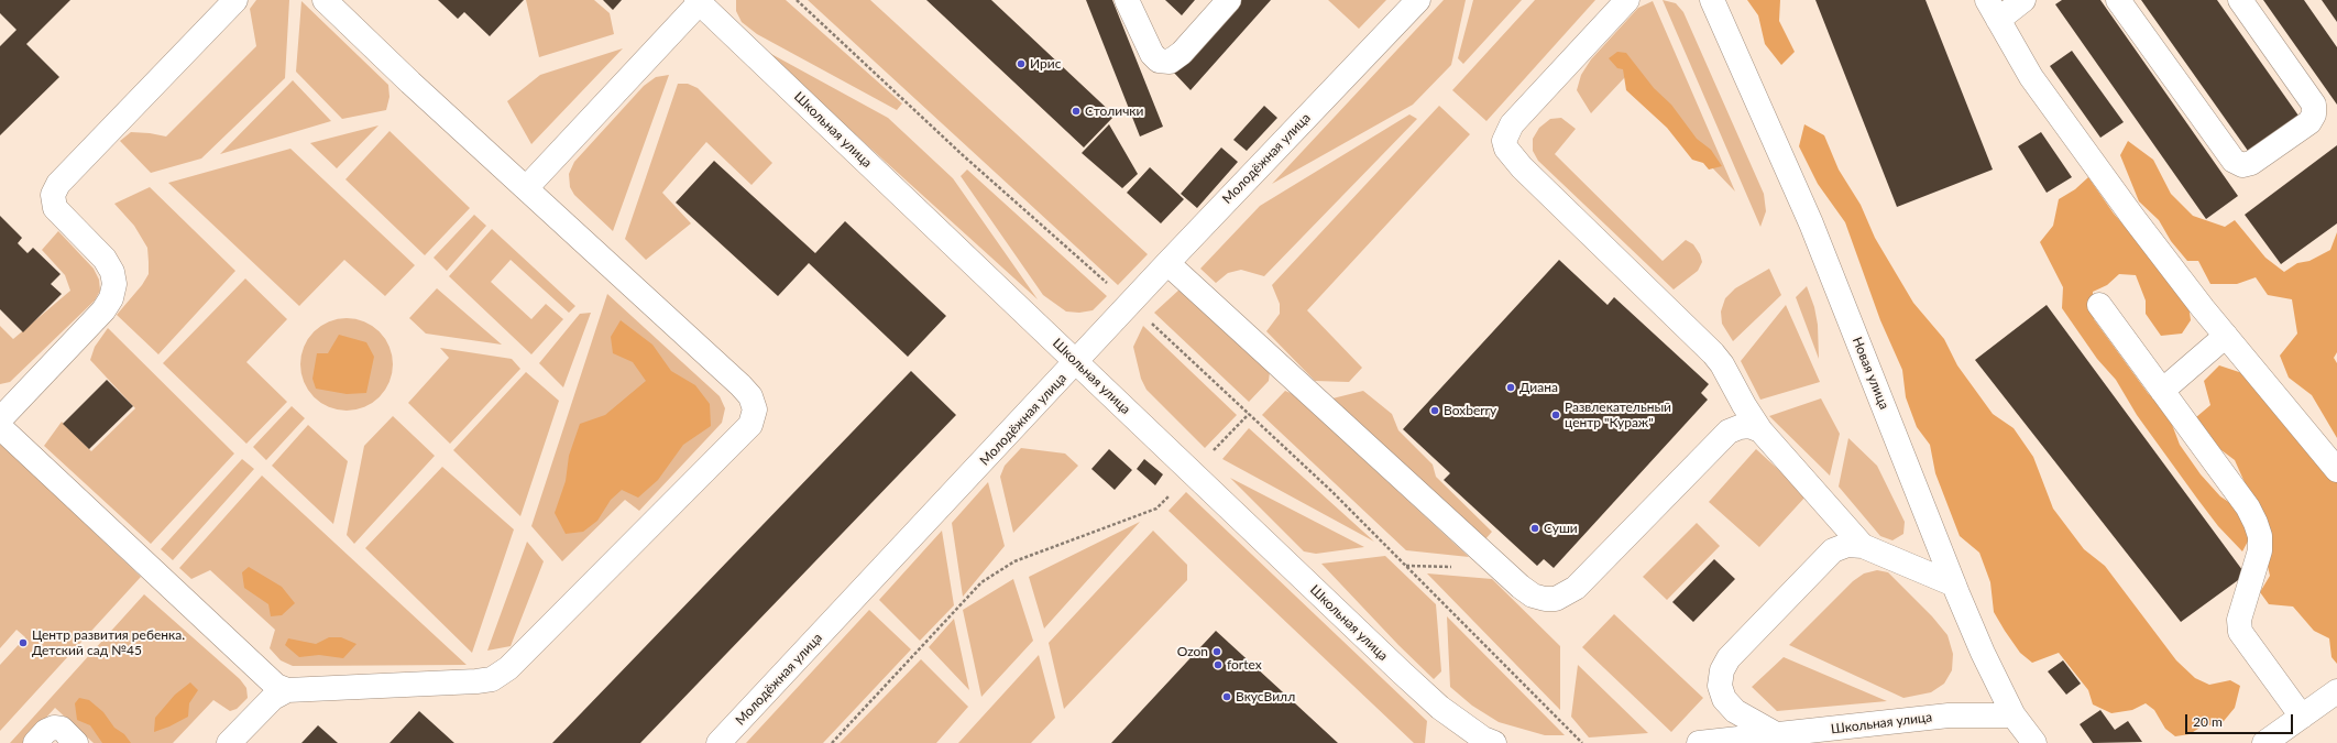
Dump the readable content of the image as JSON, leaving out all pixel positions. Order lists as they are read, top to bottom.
{
  "streets": {
    "street": ["Школьная улица", "Молодёжная улица", "Новая улица"]
  },
  "crossings": [
    ["Школьная улица", "Молодёжная улица"],
    ["Школьная улица", "Новая улица"]
  ],
  "places": [
    "Ирис",
    "Столички",
    "Диана",
    "Boxberry",
    "Развлекательный центр \"Кураж\"",
    "Суши",
    "Центр развития ребенка. Детский сад №45",
    "Ozon",
    "fortex",
    "ВкусВилл"
  ],
  "scale_bar": "20 m"
}
